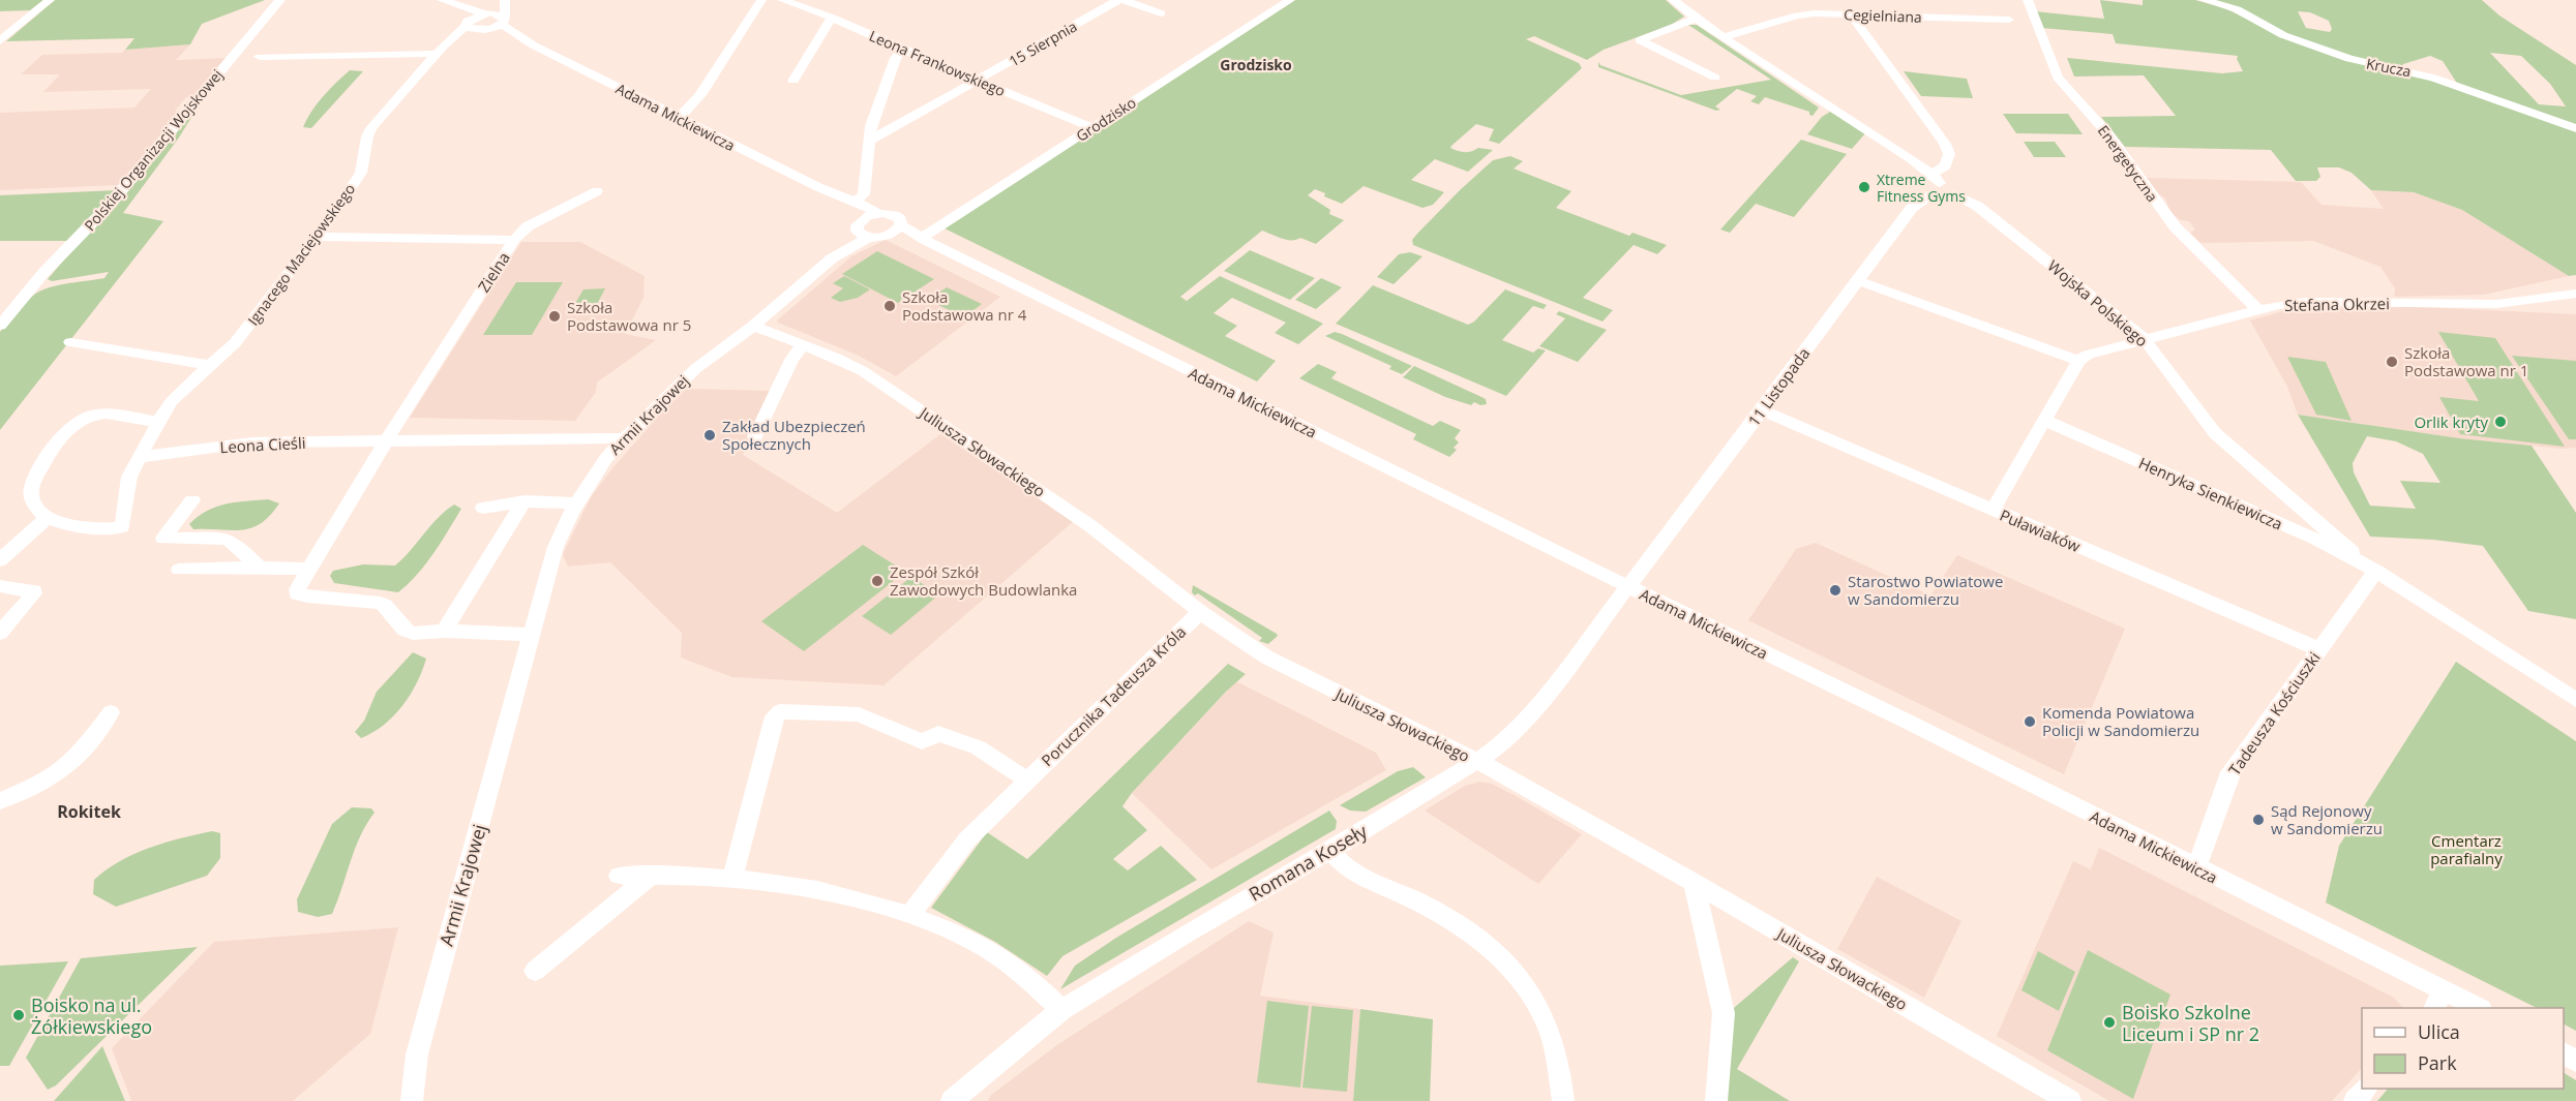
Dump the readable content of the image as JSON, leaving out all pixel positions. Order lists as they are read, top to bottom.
{
  "streets": {
    "street": [
      "Cegielniana",
      "15 Sierpnia",
      "Leona Frankowskiego",
      "Krucza",
      "Adama Mickiewicza",
      "Grodzisko",
      "Polskiej Organizacji Wojskowej",
      "Energetyczna",
      "Ignacego Maciejowskiego",
      "Zielna",
      "Wojska Polskiego",
      "Stefana Okrzei",
      "11 Listopada",
      "Armii Krajowej",
      "Leona Cieśli",
      "Juliusza Słowackiego",
      "Henryka Sienkiewicza",
      "Puławiaków",
      "Porucznika Tadeusza Króla",
      "Tadeusza Kościuszki",
      "Romana Koseły"
    ]
  },
  "crossings": [
    ["15 Sierpnia", "Leona Frankowskiego"],
    ["Leona Frankowskiego", "Grodzisko"],
    ["Adama Mickiewicza", "Grodzisko"],
    ["Adama Mickiewicza", "Ignacego Maciejowskiego"],
    ["Adama Mickiewicza", "11 Listopada"],
    ["Adama Mickiewicza", "Armii Krajowej"],
    ["Adama Mickiewicza", "Tadeusza Kościuszki"],
    ["Adama Mickiewicza", "Romana Koseły"],
    ["Energetyczna", "Stefana Okrzei"],
    ["Ignacego Maciejowskiego", "Zielna"],
    ["Ignacego Maciejowskiego", "Leona Cieśli"],
    ["Zielna", "Leona Cieśli"],
    ["Wojska Polskiego", "Stefana Okrzei"],
    ["Wojska Polskiego", "11 Listopada"],
    ["Wojska Polskiego", "Henryka Sienkiewicza"],
    ["11 Listopada", "Puławiaków"],
    ["11 Listopada", "Romana Koseły"],
    ["Armii Krajowej", "Leona Cieśli"],
    ["Armii Krajowej", "Juliusza Słowackiego"],
    ["Juliusza Słowackiego", "Porucznika Tadeusza Króla"],
    ["Juliusza Słowackiego", "Romana Koseły"],
    ["Henryka Sienkiewicza", "Tadeusza Kościuszki"],
    ["Puławiaków", "Tadeusza Kościuszki"]
  ],
  "districts": ["Grodzisko", "Rokitek"],
  "parks": ["Cmentarz parafialny"],
  "places": [
    "Xtreme Fitness Gyms",
    "Szkoła Podstawowa nr 4",
    "Szkoła Podstawowa nr 5",
    "Szkoła Podstawowa nr 1",
    "Orlik kryty",
    "Zakład Ubezpieczeń Społecznych",
    "Zespół Szkół Zawodowych Budowlanka",
    "Starostwo Powiatowe w Sandomierzu",
    "Komenda Powiatowa Policji w Sandomierzu",
    "Sąd Rejonowy w Sandomierzu",
    "Boisko na ul. Żółkiewskiego",
    "Boisko Szkolne Liceum i SP nr 2"
  ],
  "legend": ["Ulica", "Park"]
}
